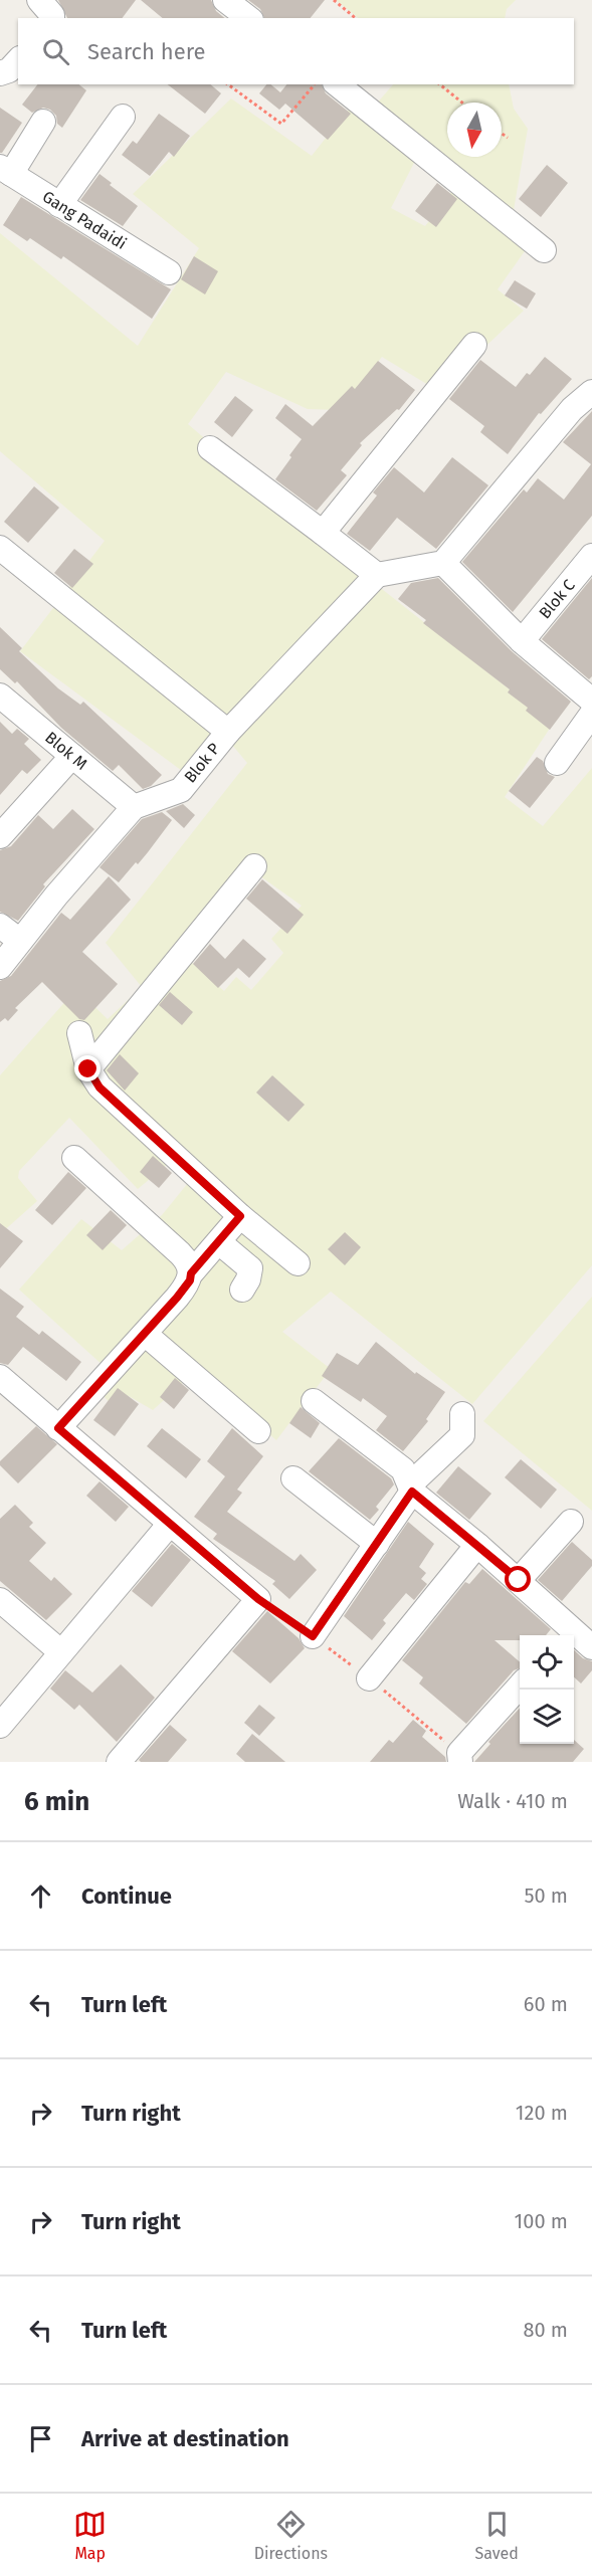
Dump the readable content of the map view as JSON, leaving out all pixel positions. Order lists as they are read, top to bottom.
{
  "streets": {
    "street": [
      "Gang Padaidi",
      "Blok C",
      "Blok M",
      "Blok P"
    ]
  },
  "crossings": [
    ["Blok M", "Blok P"]
  ],
  "north": "bottom",
  "page": {
    "search": "Search here",
    "heading": ["6 min", "Walk · 410 m"],
    "list": [
      ["Continue", "50 m"],
      ["Turn left", "60 m"],
      ["Turn right", "120 m"],
      ["Turn right", "100 m"],
      ["Turn left", "80 m"],
      "Arrive at destination"
    ],
    "nav": ["Map", "Directions", "Saved"]
  }
}
